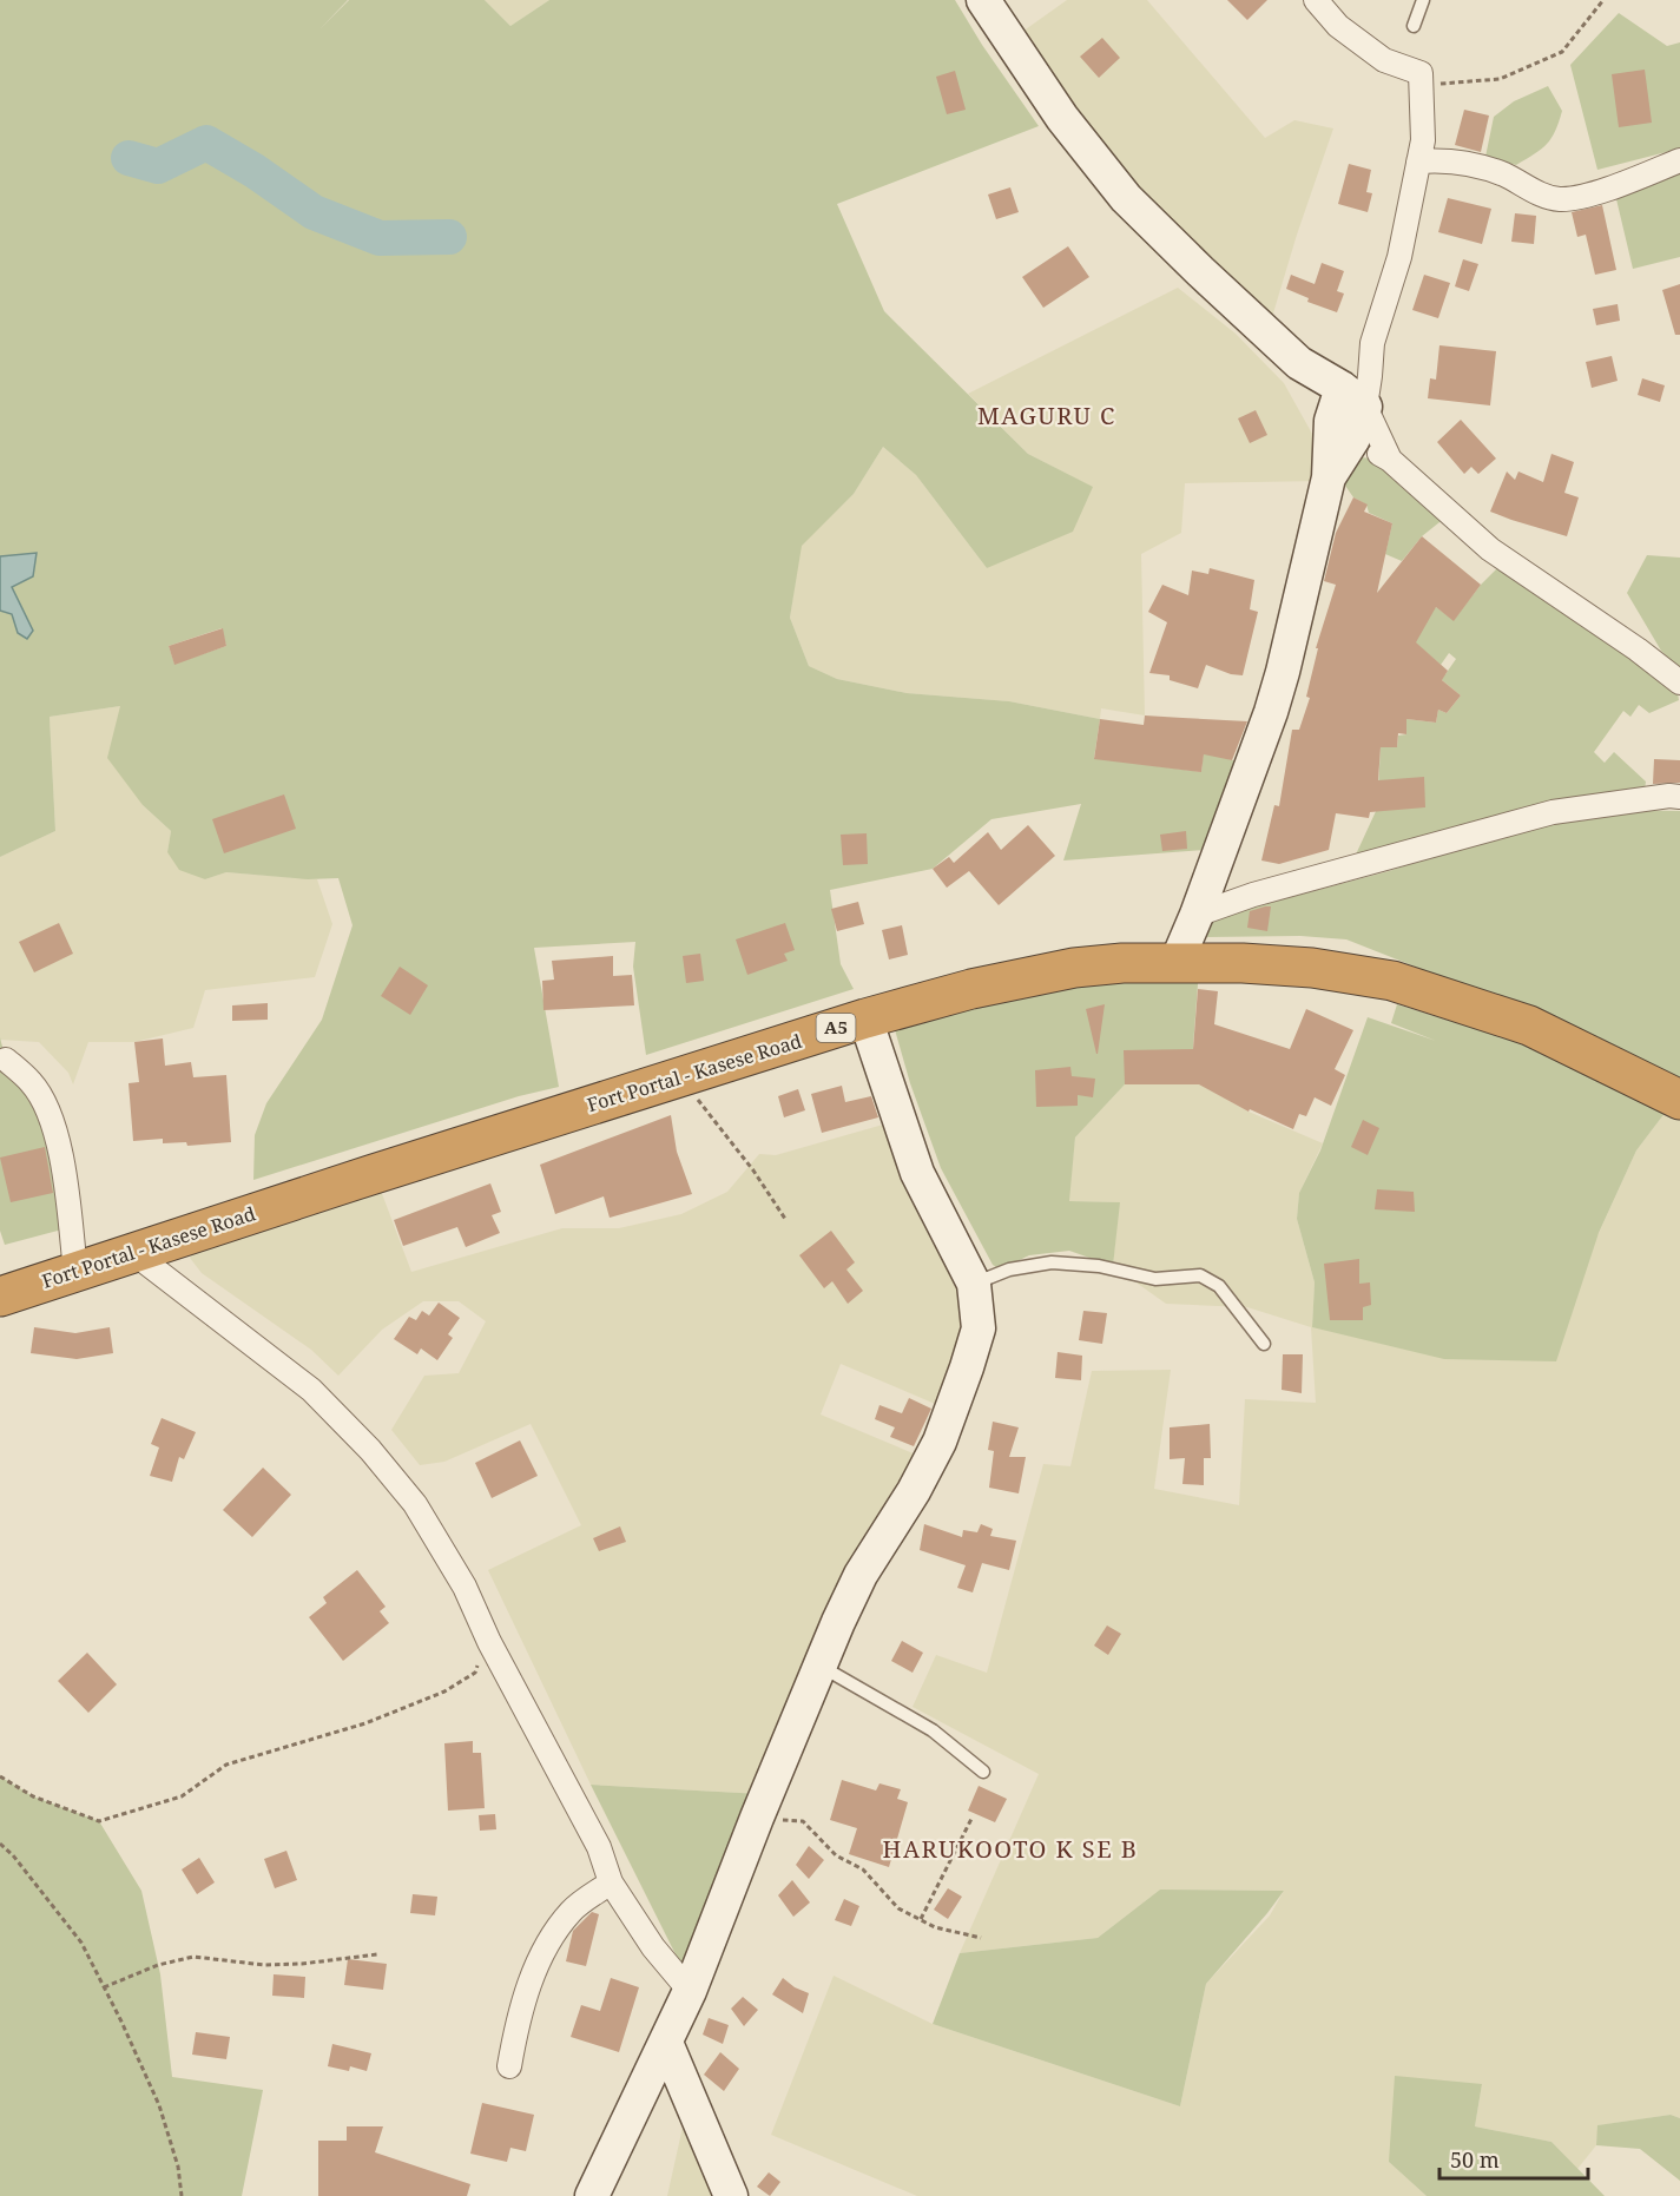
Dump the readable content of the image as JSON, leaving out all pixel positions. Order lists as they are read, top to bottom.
{
  "streets": {
    "highway": ["A5", "Fort Portal - Kasese Road"]
  },
  "districts": ["MAGURU C", "HARUKOOTO K SE B"],
  "scale_bar": "50 m"
}
